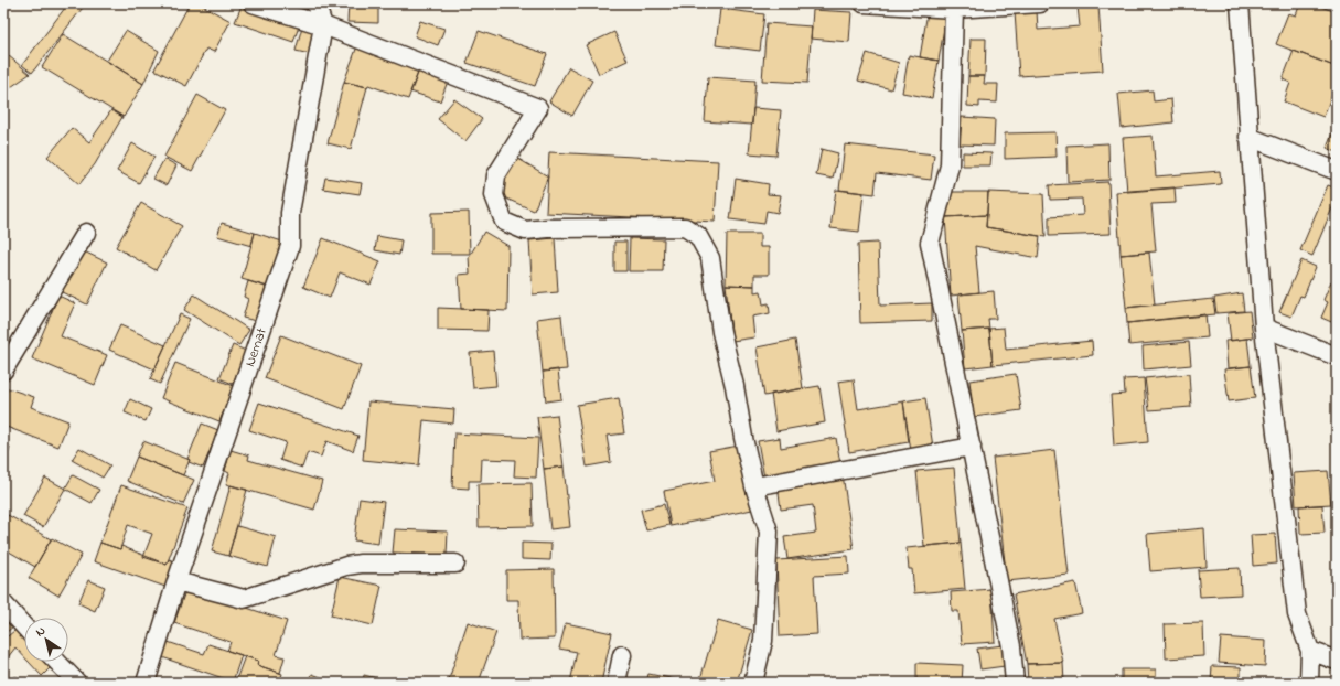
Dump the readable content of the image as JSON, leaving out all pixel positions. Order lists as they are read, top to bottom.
{
  "streets": {
    "street": ["Nemat"]
  },
  "north": "top left"
}
